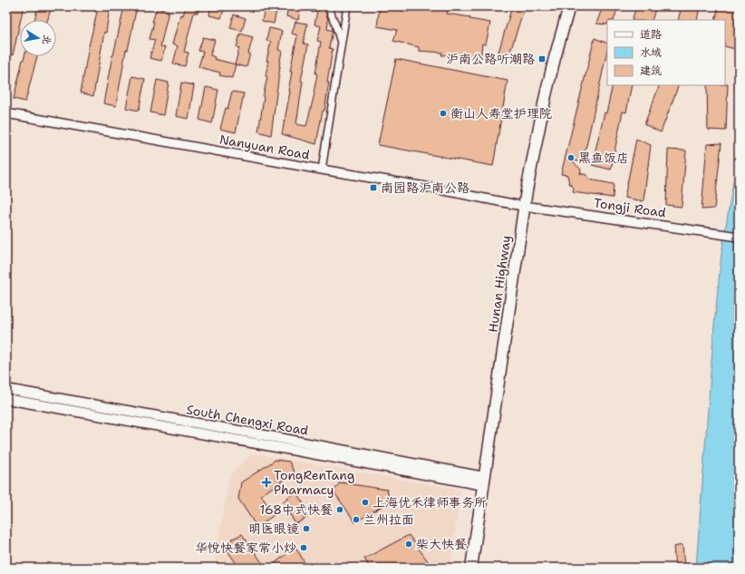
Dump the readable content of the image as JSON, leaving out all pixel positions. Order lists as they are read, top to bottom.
{
  "streets": {
    "main road": ["Hunan Highway", "South Chengxi Road"],
    "street": ["Nanyuan Road", "Tongji Road"]
  },
  "crossings": [
    ["Nanyuan Road", "Tongji Road"],
    ["Nanyuan Road", "Hunan Highway"],
    ["Tongji Road", "Hunan Highway"],
    ["Hunan Highway", "South Chengxi Road"]
  ],
  "places": {
    "transit": ["沪南公路听潮路", "南园路沪南公路"],
    "other": [
      "衡山人寿堂护理院",
      "黑鱼饭店",
      "上海优禾律师事务所",
      "168中式快餐",
      "兰州拉面",
      "明医眼镜",
      "柴大快餐",
      "华悦快餐家常小炒"
    ],
    "health": ["TongRenTang Pharmacy"]
  },
  "legend": ["道路", "水域", "建筑"],
  "north": "right"
}
